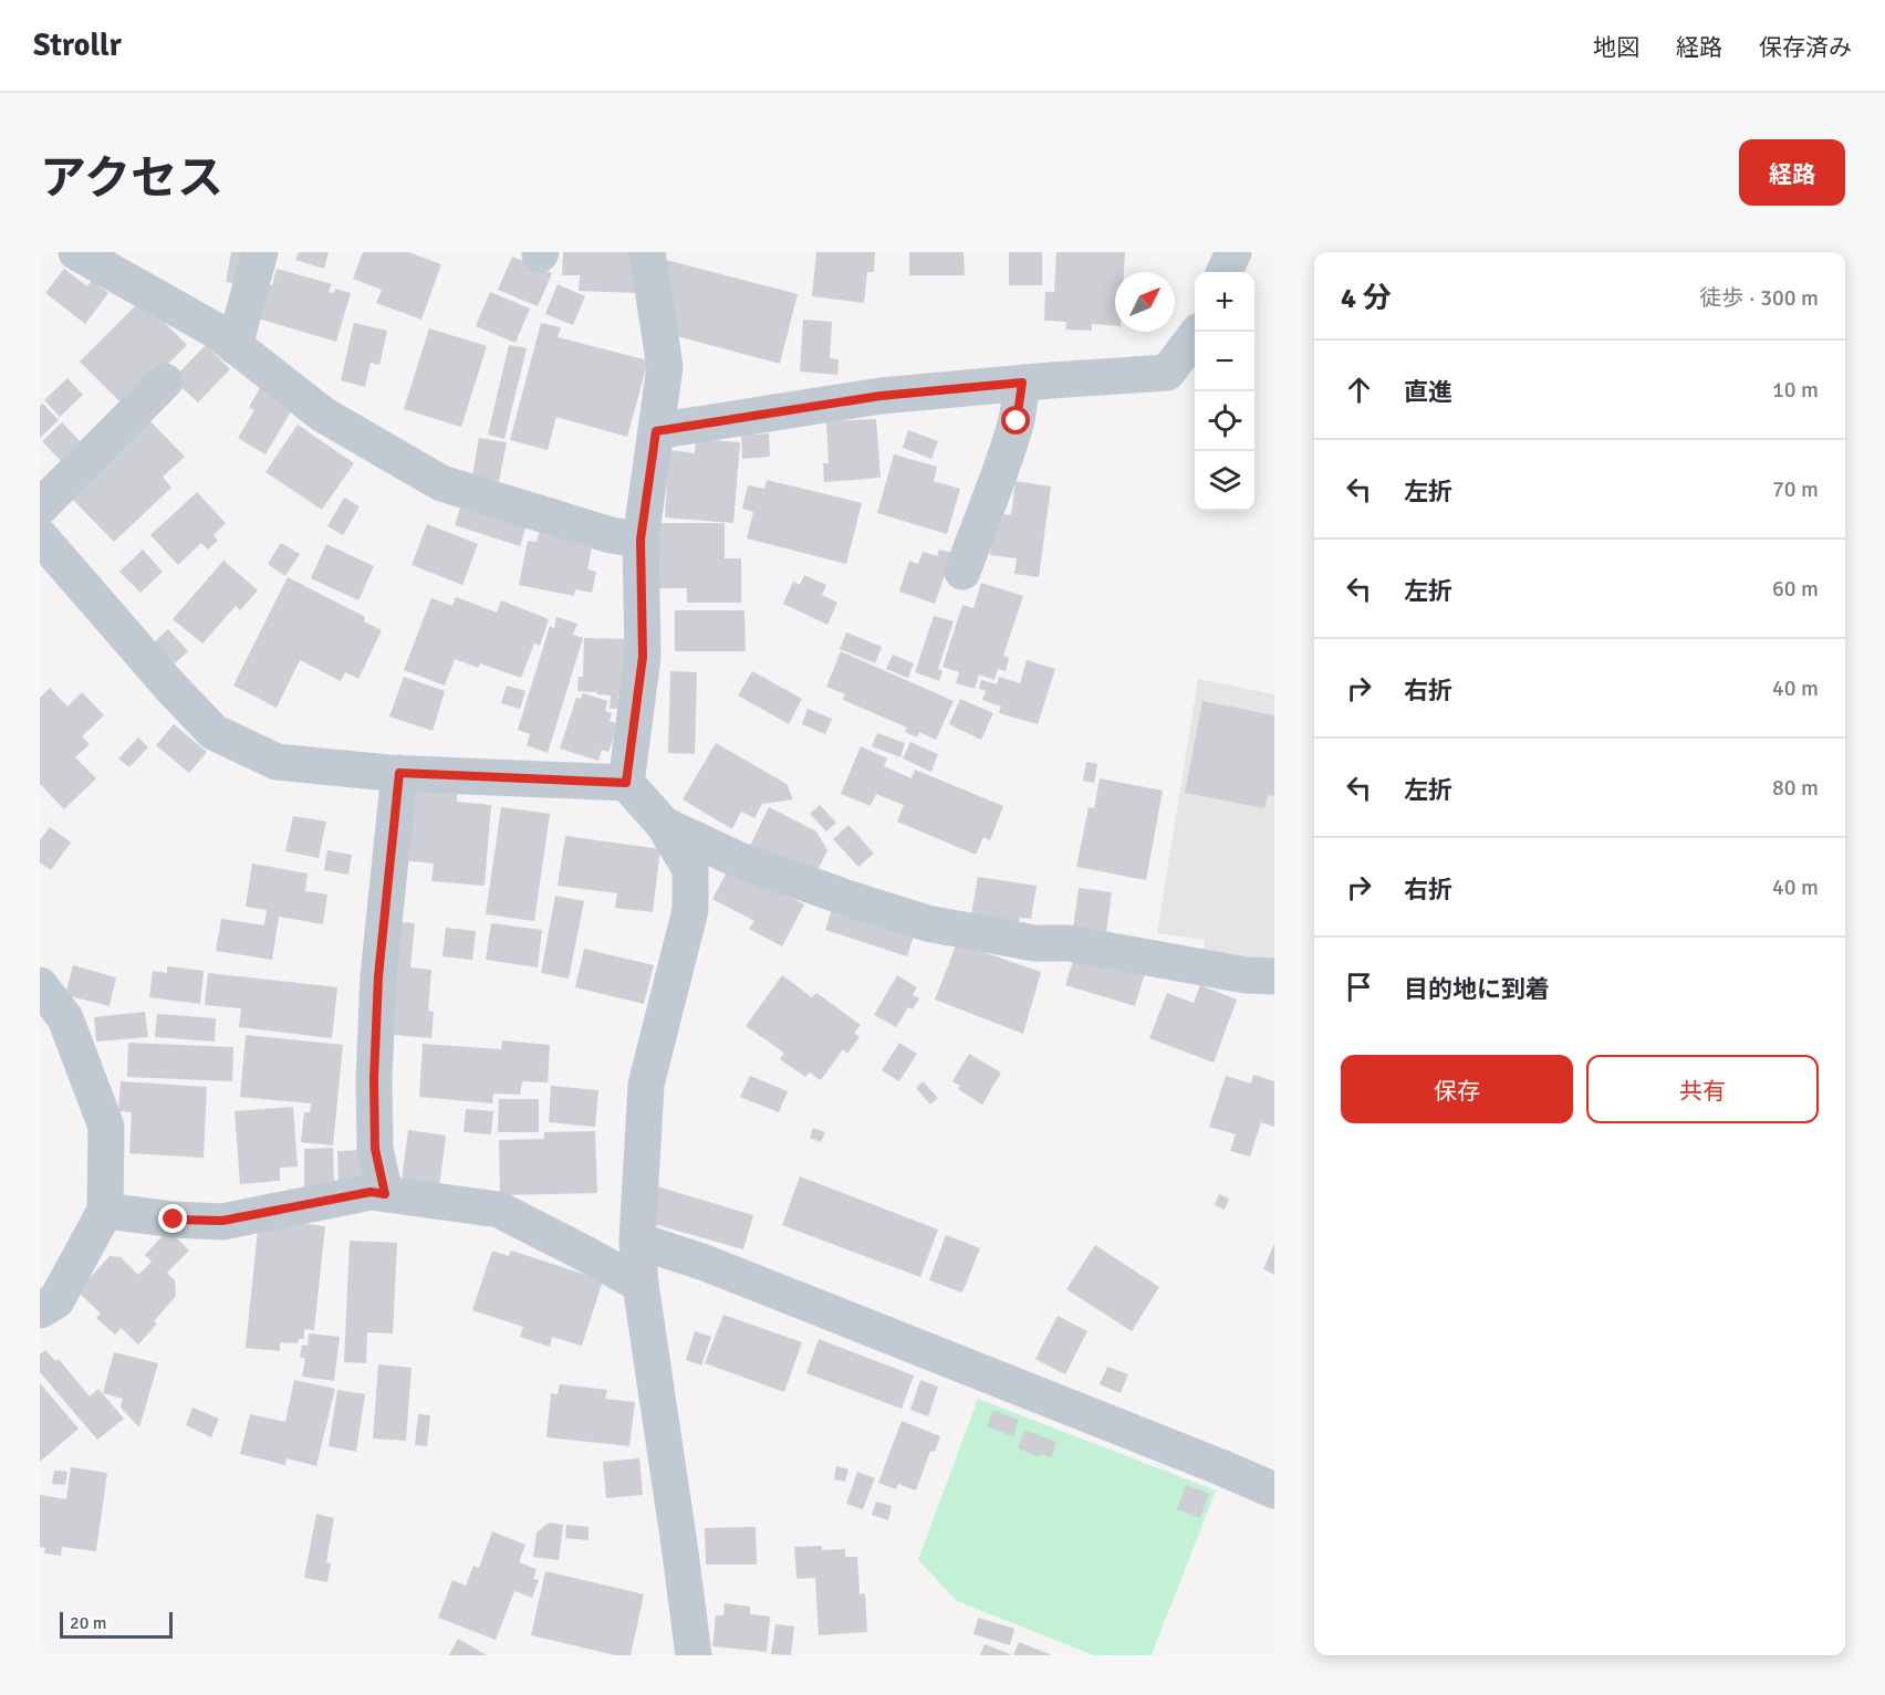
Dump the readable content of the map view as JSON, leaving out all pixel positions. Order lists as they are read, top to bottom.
{
  "scale_bar": "20 m",
  "north": "top right",
  "page": {
    "header": "Strollr",
    "nav": ["地図", "経路", "保存済み"],
    "title": "アクセス",
    "buttons": [
      "経路",
      ["保存", "共有"]
    ],
    "heading": ["4 分", "徒歩 · 300 m"],
    "map_buttons": ["+", "−"],
    "list": [
      ["直進", "10 m"],
      ["左折", "70 m"],
      ["左折", "60 m"],
      ["右折", "40 m"],
      ["左折", "80 m"],
      ["右折", "40 m"],
      "目的地に到着"
    ],
    "scale": "20 m"
  }
}
